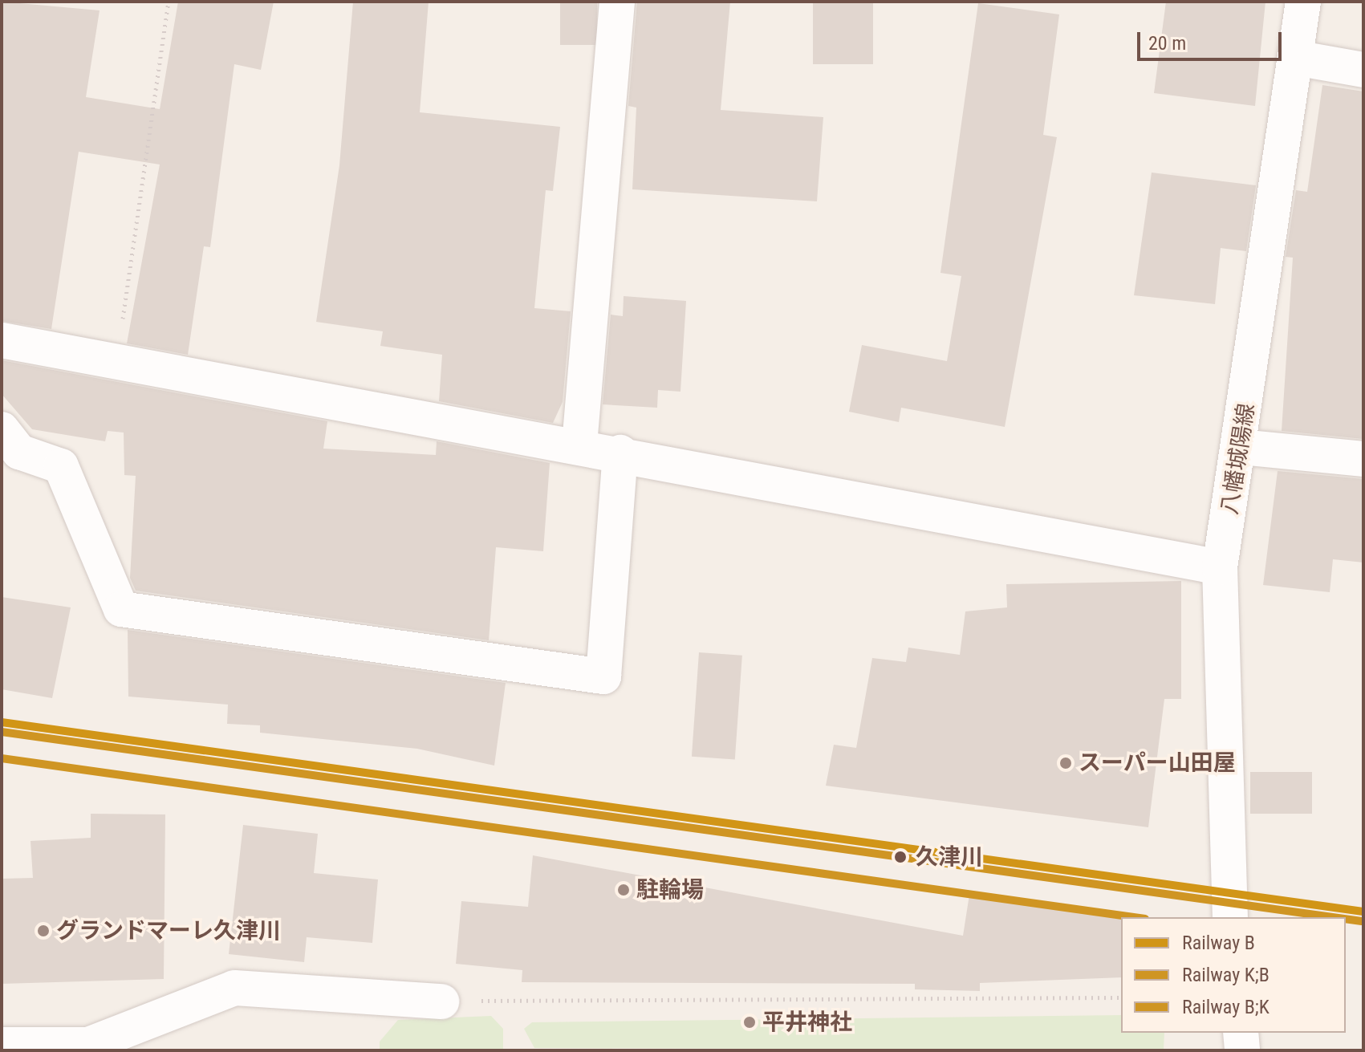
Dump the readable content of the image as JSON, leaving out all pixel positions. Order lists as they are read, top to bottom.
{
  "streets": {
    "street": ["八幡城陽線"]
  },
  "places": [
    "スーパー山田屋",
    "久津川",
    "駐輪場",
    "グランドマーレ久津川",
    "平井神社"
  ],
  "lines": ["rail line B", "rail line K;B", "rail line B;K"],
  "legend": ["Railway B", "Railway K;B", "Railway B;K"],
  "scale_bar": "20 m"
}
